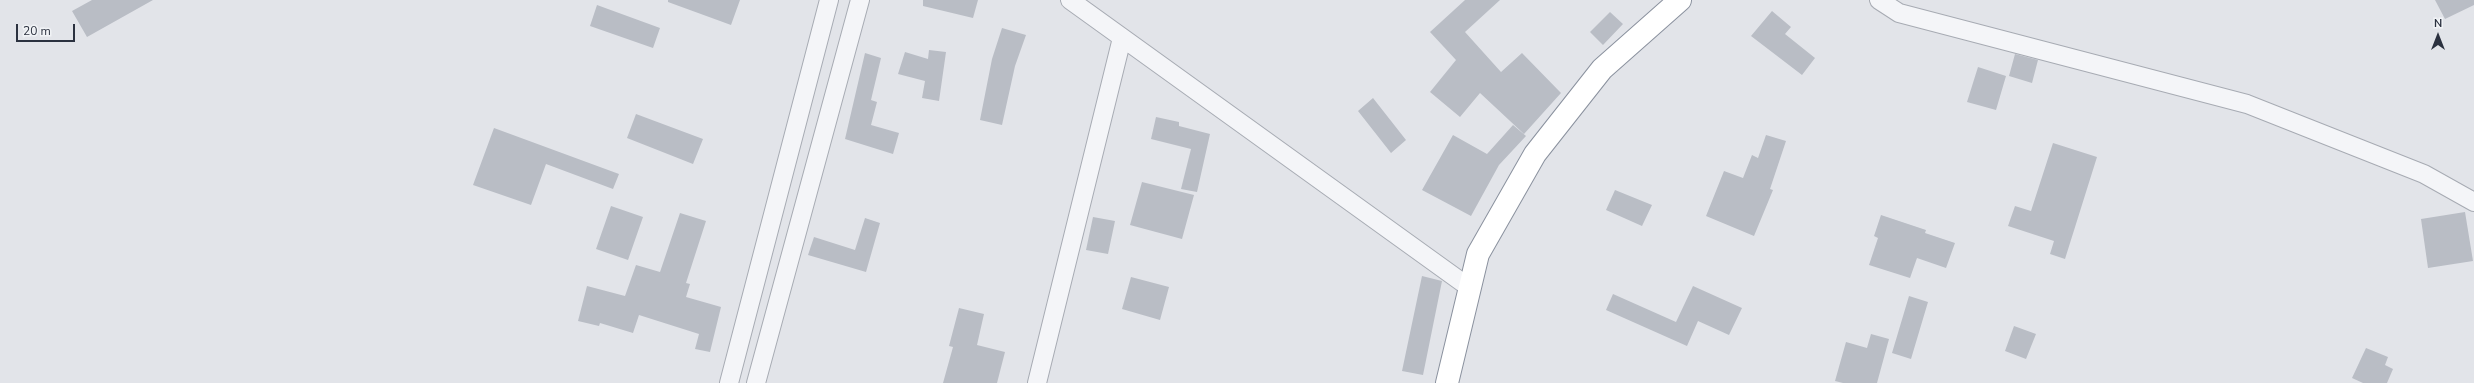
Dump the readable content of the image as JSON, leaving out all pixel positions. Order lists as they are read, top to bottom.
{
  "scale_bar": "20 m",
  "north": "top"
}
